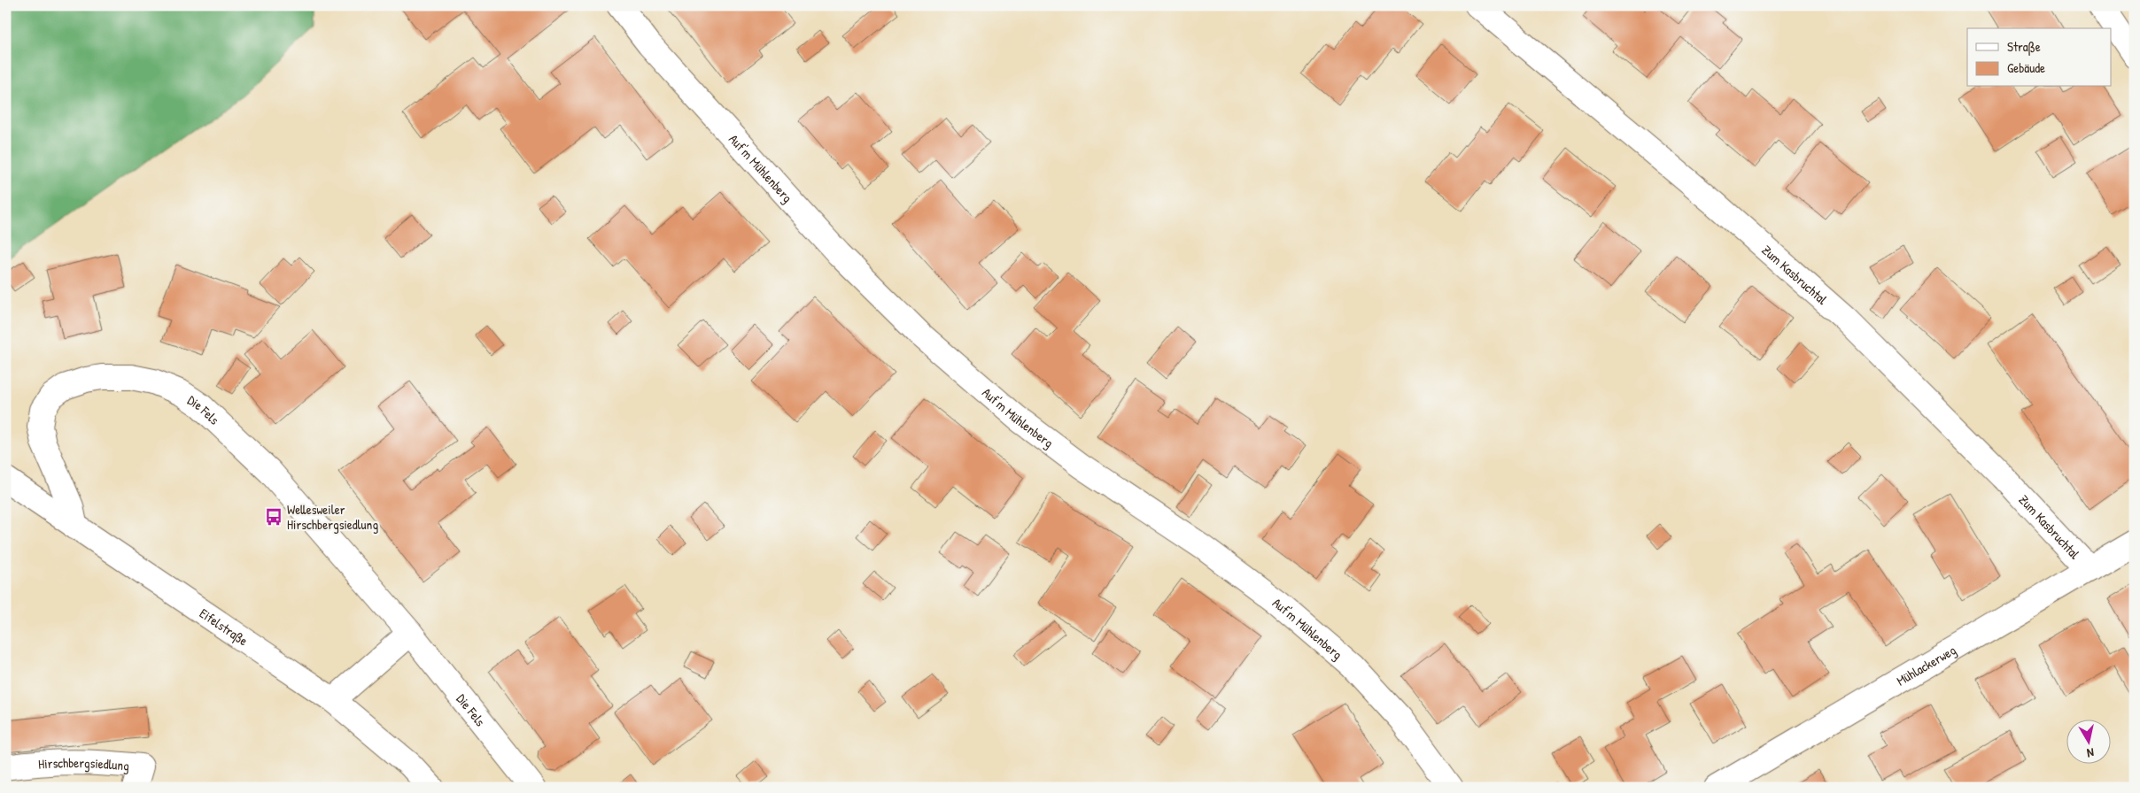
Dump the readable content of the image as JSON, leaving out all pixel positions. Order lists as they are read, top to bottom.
{
  "streets": {
    "street": [
      "Auf'm Mühlenberg",
      "Zum Kasbruchtal",
      "Die Fels",
      "Eifelstraße",
      "Mühlackerweg",
      "Hirschbergsiedlung"
    ]
  },
  "crossings": [
    ["Zum Kasbruchtal", "Mühlackerweg"],
    ["Die Fels", "Eifelstraße"]
  ],
  "places": {
    "bus stop": ["Wellesweiler Hirschbergsiedlung"]
  },
  "legend": ["Straße", "Gebäude"],
  "north": "bottom"
}
